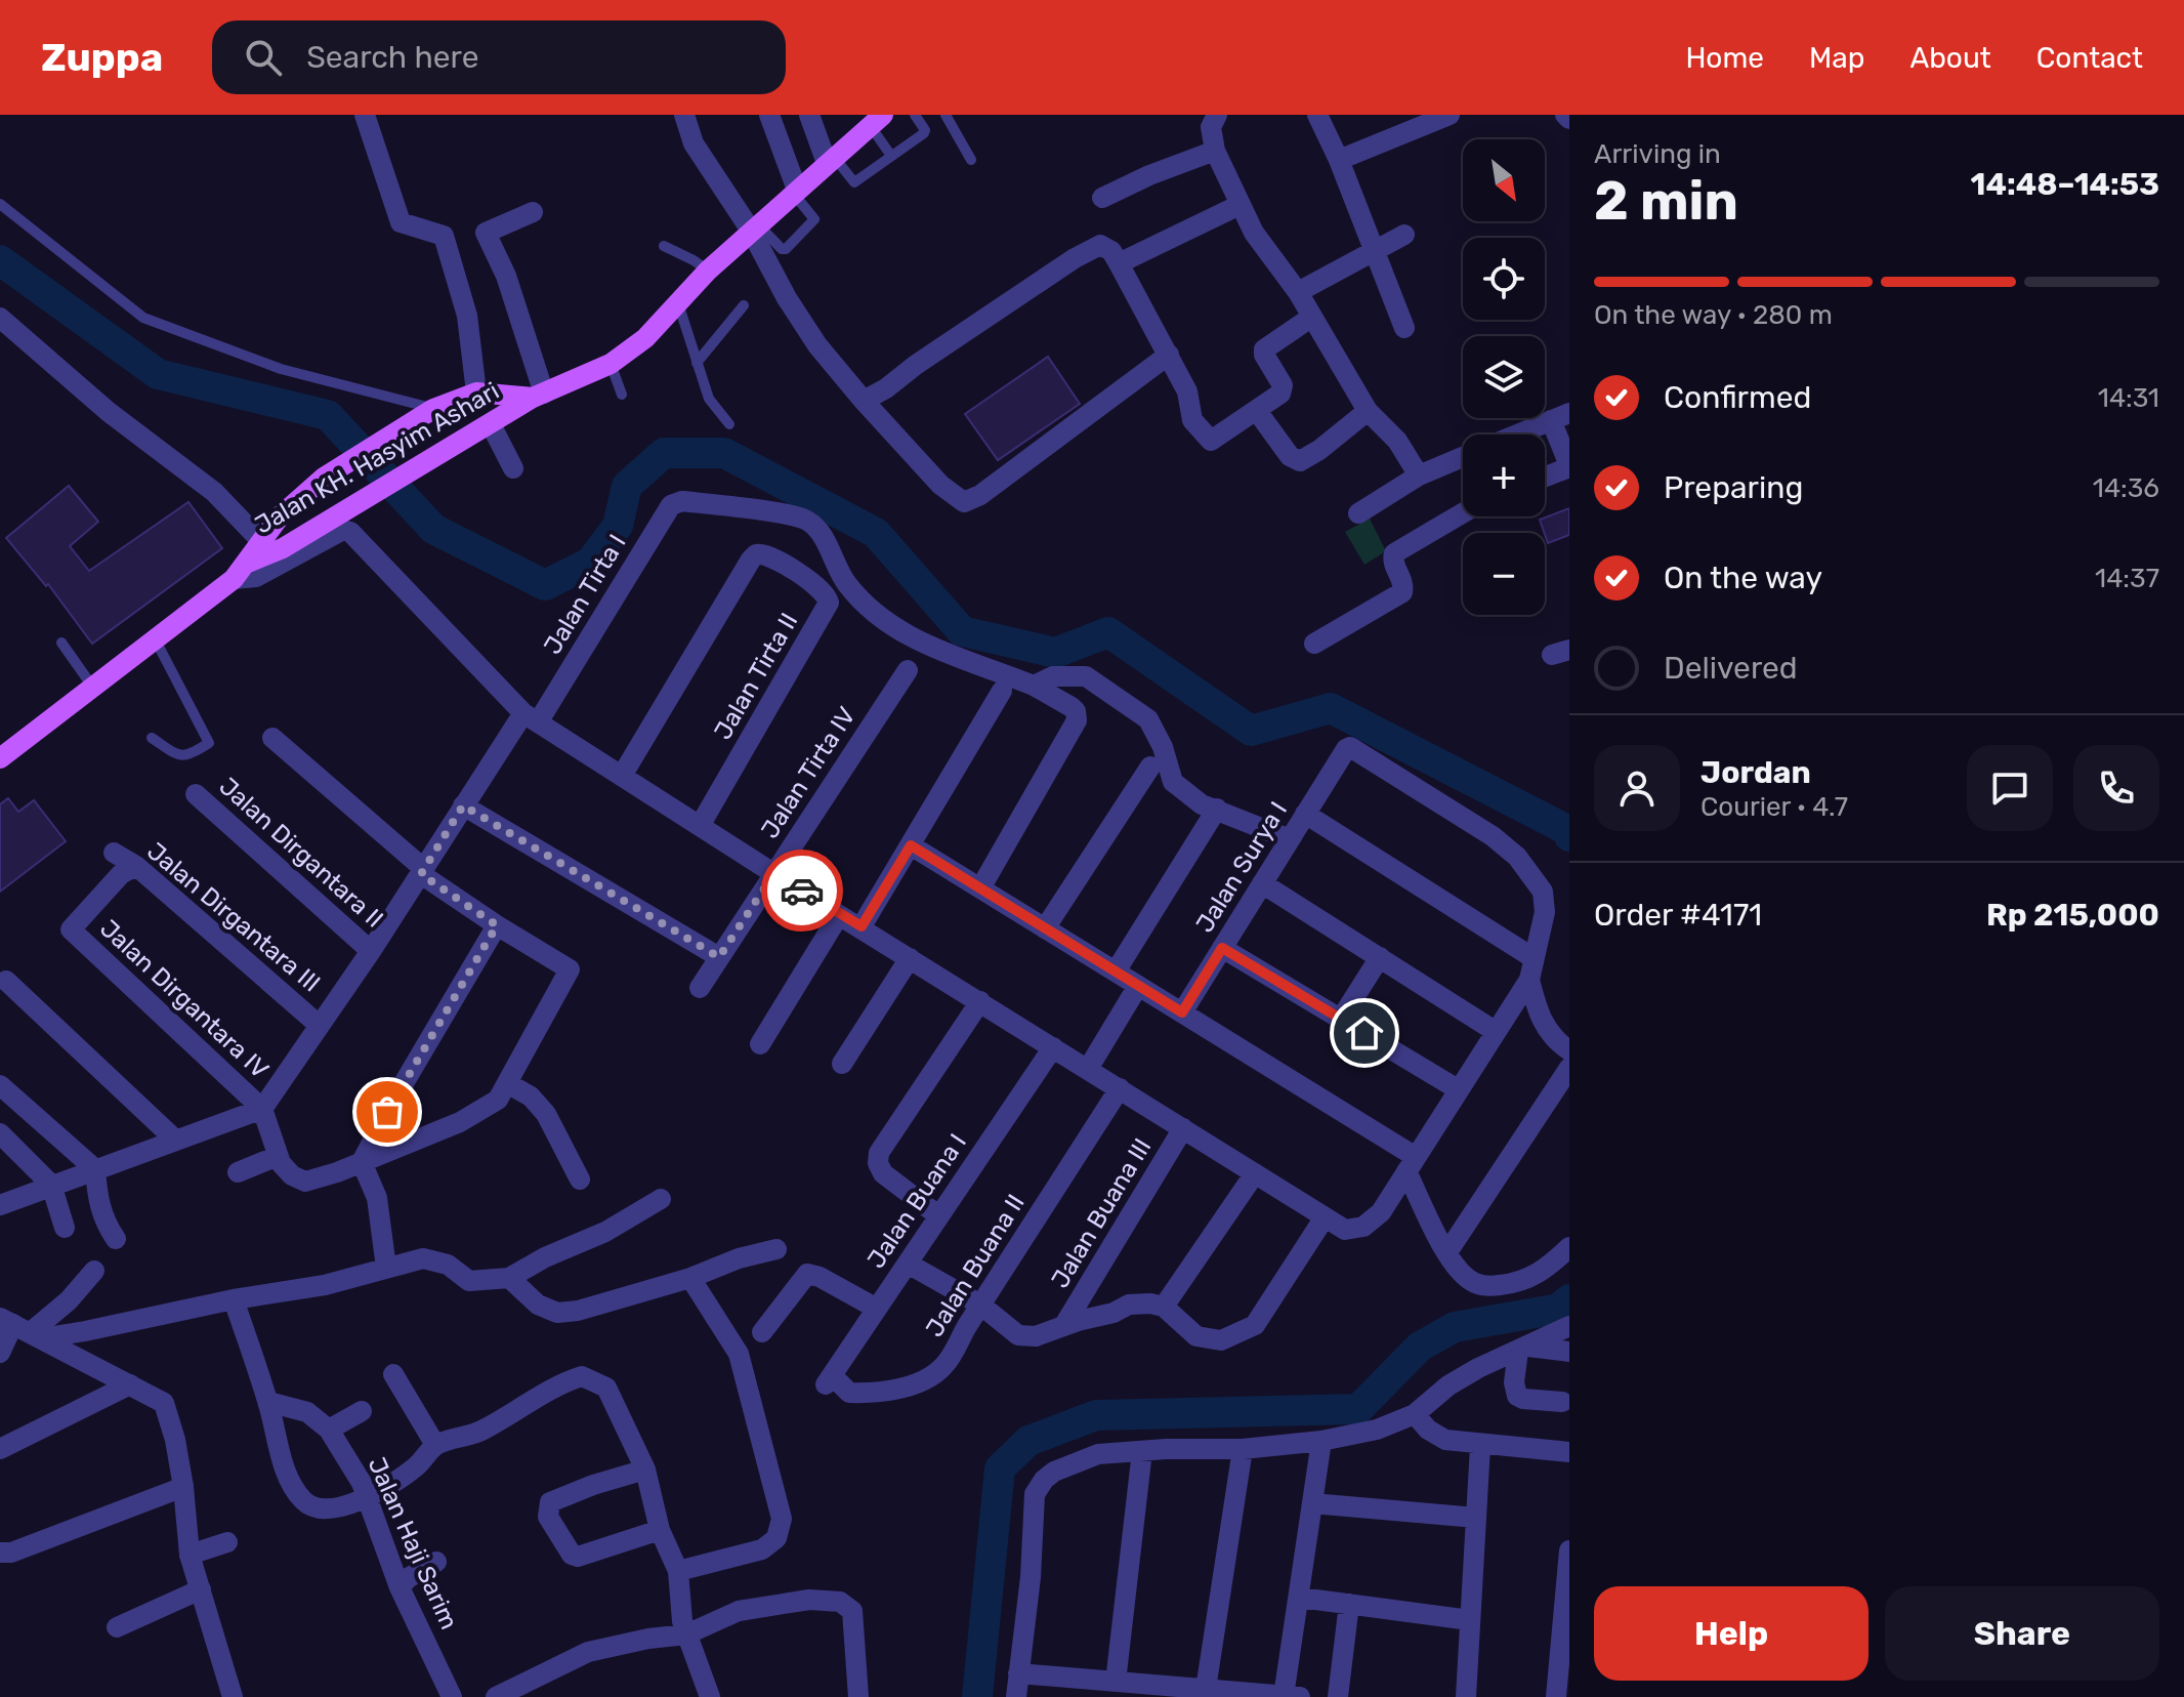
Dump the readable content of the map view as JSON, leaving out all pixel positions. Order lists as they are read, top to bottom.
{
  "streets": {
    "main road": ["Jalan KH. Hasyim Ashari"],
    "street": [
      "Jalan Tirta I",
      "Jalan Tirta II",
      "Jalan Tirta IV",
      "Jalan Dirgantara II",
      "Jalan Surya I",
      "Jalan Dirgantara III",
      "Jalan Dirgantara IV",
      "Jalan Buana I",
      "Jalan Buana III",
      "Jalan Buana II",
      "Jalan Haji Sarim"
    ]
  },
  "crossings": [
    ["Jalan Tirta I", "Jalan Dirgantara II"],
    ["Jalan Tirta I", "Jalan Dirgantara III"],
    ["Jalan Tirta I", "Jalan Dirgantara IV"],
    ["Jalan Dirgantara III", "Jalan Dirgantara IV"],
    ["Jalan Buana I", "Jalan Buana II"]
  ],
  "north": "bottom right",
  "page": {
    "header": "Zuppa",
    "search": "Search here",
    "nav": [
      "Home",
      "Map",
      "About",
      "Contact"
    ],
    "heading": ["2 min", "Arriving in", "14:48–14:53"],
    "panel": [
      "Jordan",
      "Courier · 4.7",
      "Order #4171",
      "Rp 215,000"
    ],
    "map_buttons": ["+", "−"],
    "bar": "On the way · 280 m",
    "list": [
      ["Confirmed", "14:31"],
      ["Preparing", "14:36"],
      ["On the way", "14:37"],
      "Delivered"
    ],
    "buttons": ["Help", "Share"]
  }
}
